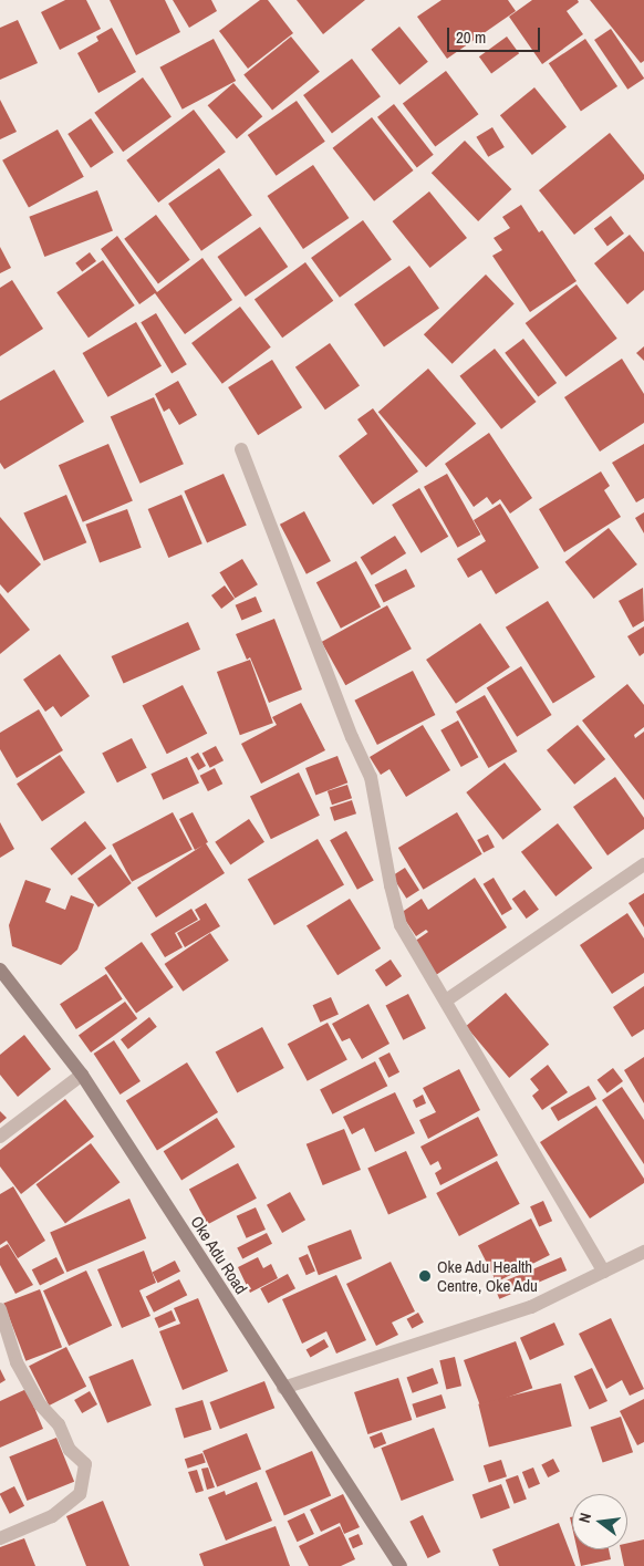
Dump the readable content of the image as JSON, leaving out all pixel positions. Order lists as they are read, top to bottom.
{
  "streets": {
    "street": ["Oke Adu Road"]
  },
  "places": ["Oke Adu Health Centre, Oke Adu"],
  "scale_bar": "20 m",
  "north": "left"
}
